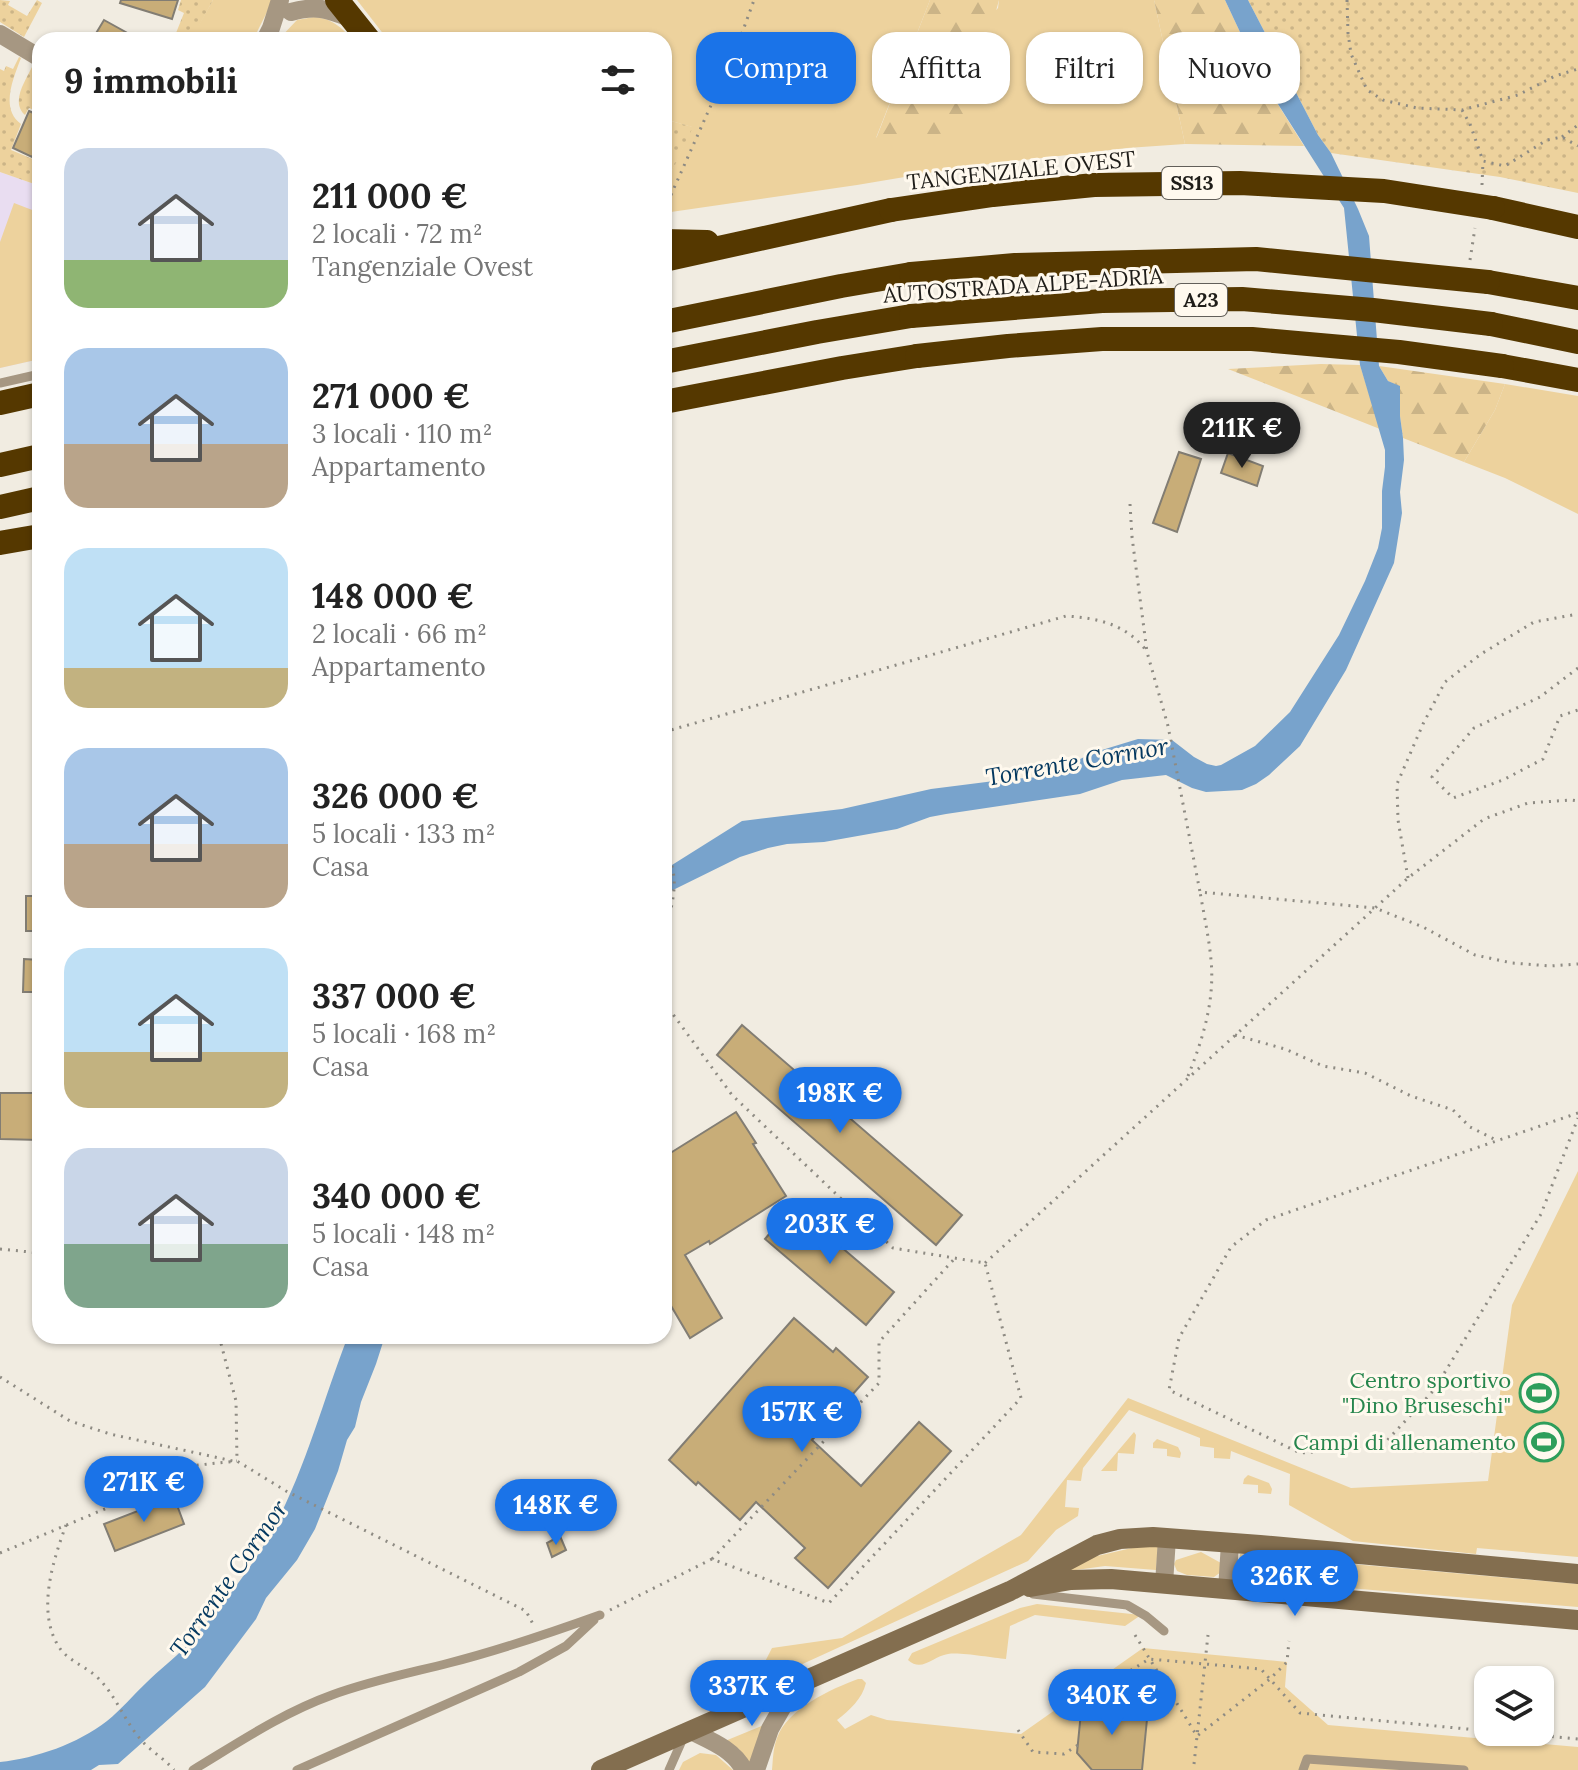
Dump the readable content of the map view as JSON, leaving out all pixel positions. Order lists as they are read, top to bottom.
{
  "streets": {
    "highway": [
      "TANGENZIALE OVEST",
      "SS13",
      "AUTOSTRADA ALPE-ADRIA",
      "A23"
    ]
  },
  "water": ["Torrente Cormor"],
  "places": {
    "sports": ["Centro sportivo \"Dino Bruseschi\"", "Campi di allenamento"]
  },
  "page": {
    "chip": [
      "Compra",
      "Affitta",
      "Filtri",
      "Nuovo"
    ],
    "heading": "9 immobili",
    "list": [
      {
        "name": "211 000 €",
        "note": "2 locali · 72 m² · Tangenziale Ovest"
      },
      {
        "name": "271 000 €",
        "note": "3 locali · 110 m² · Appartamento"
      },
      {
        "name": "148 000 €",
        "note": "2 locali · 66 m² · Appartamento"
      },
      {
        "name": "326 000 €",
        "note": "5 locali · 133 m² · Casa"
      },
      {
        "name": "337 000 €",
        "note": "5 locali · 168 m² · Casa"
      },
      {
        "name": "340 000 €",
        "note": "5 locali · 148 m² · Casa"
      }
    ],
    "price": [
      "211K €",
      "198K €",
      "203K €",
      "157K €",
      "271K €",
      "148K €",
      "326K €",
      "337K €",
      "340K €"
    ]
  }
}
